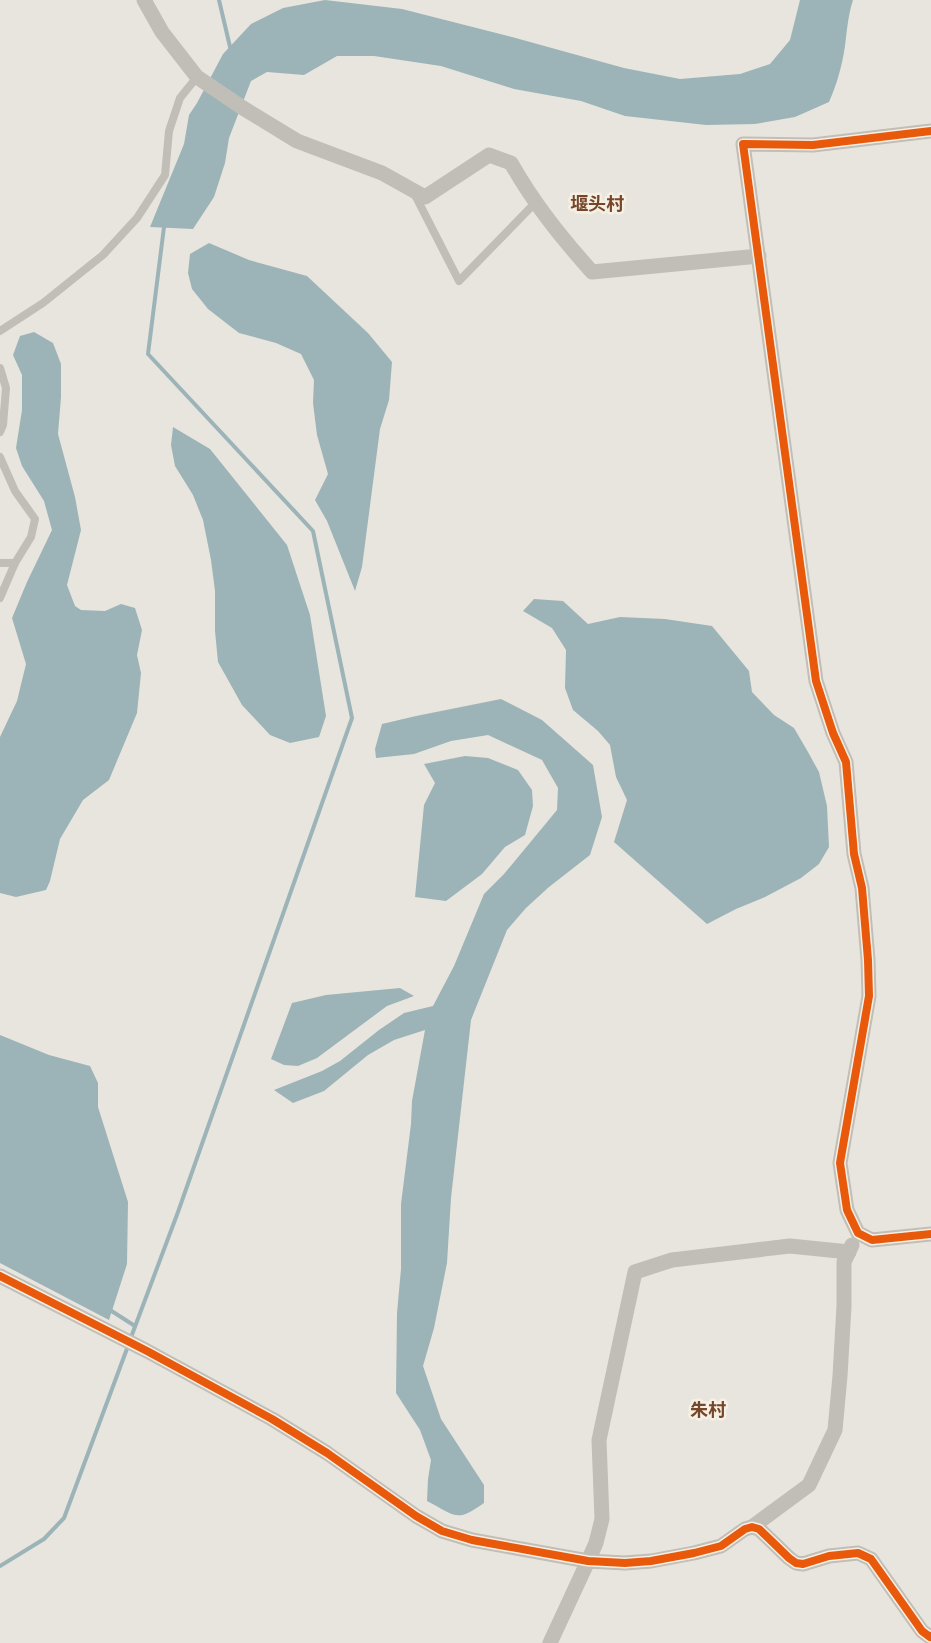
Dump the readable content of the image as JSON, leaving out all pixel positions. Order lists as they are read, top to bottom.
{
  "districts": ["堰头村", "朱村"]
}
